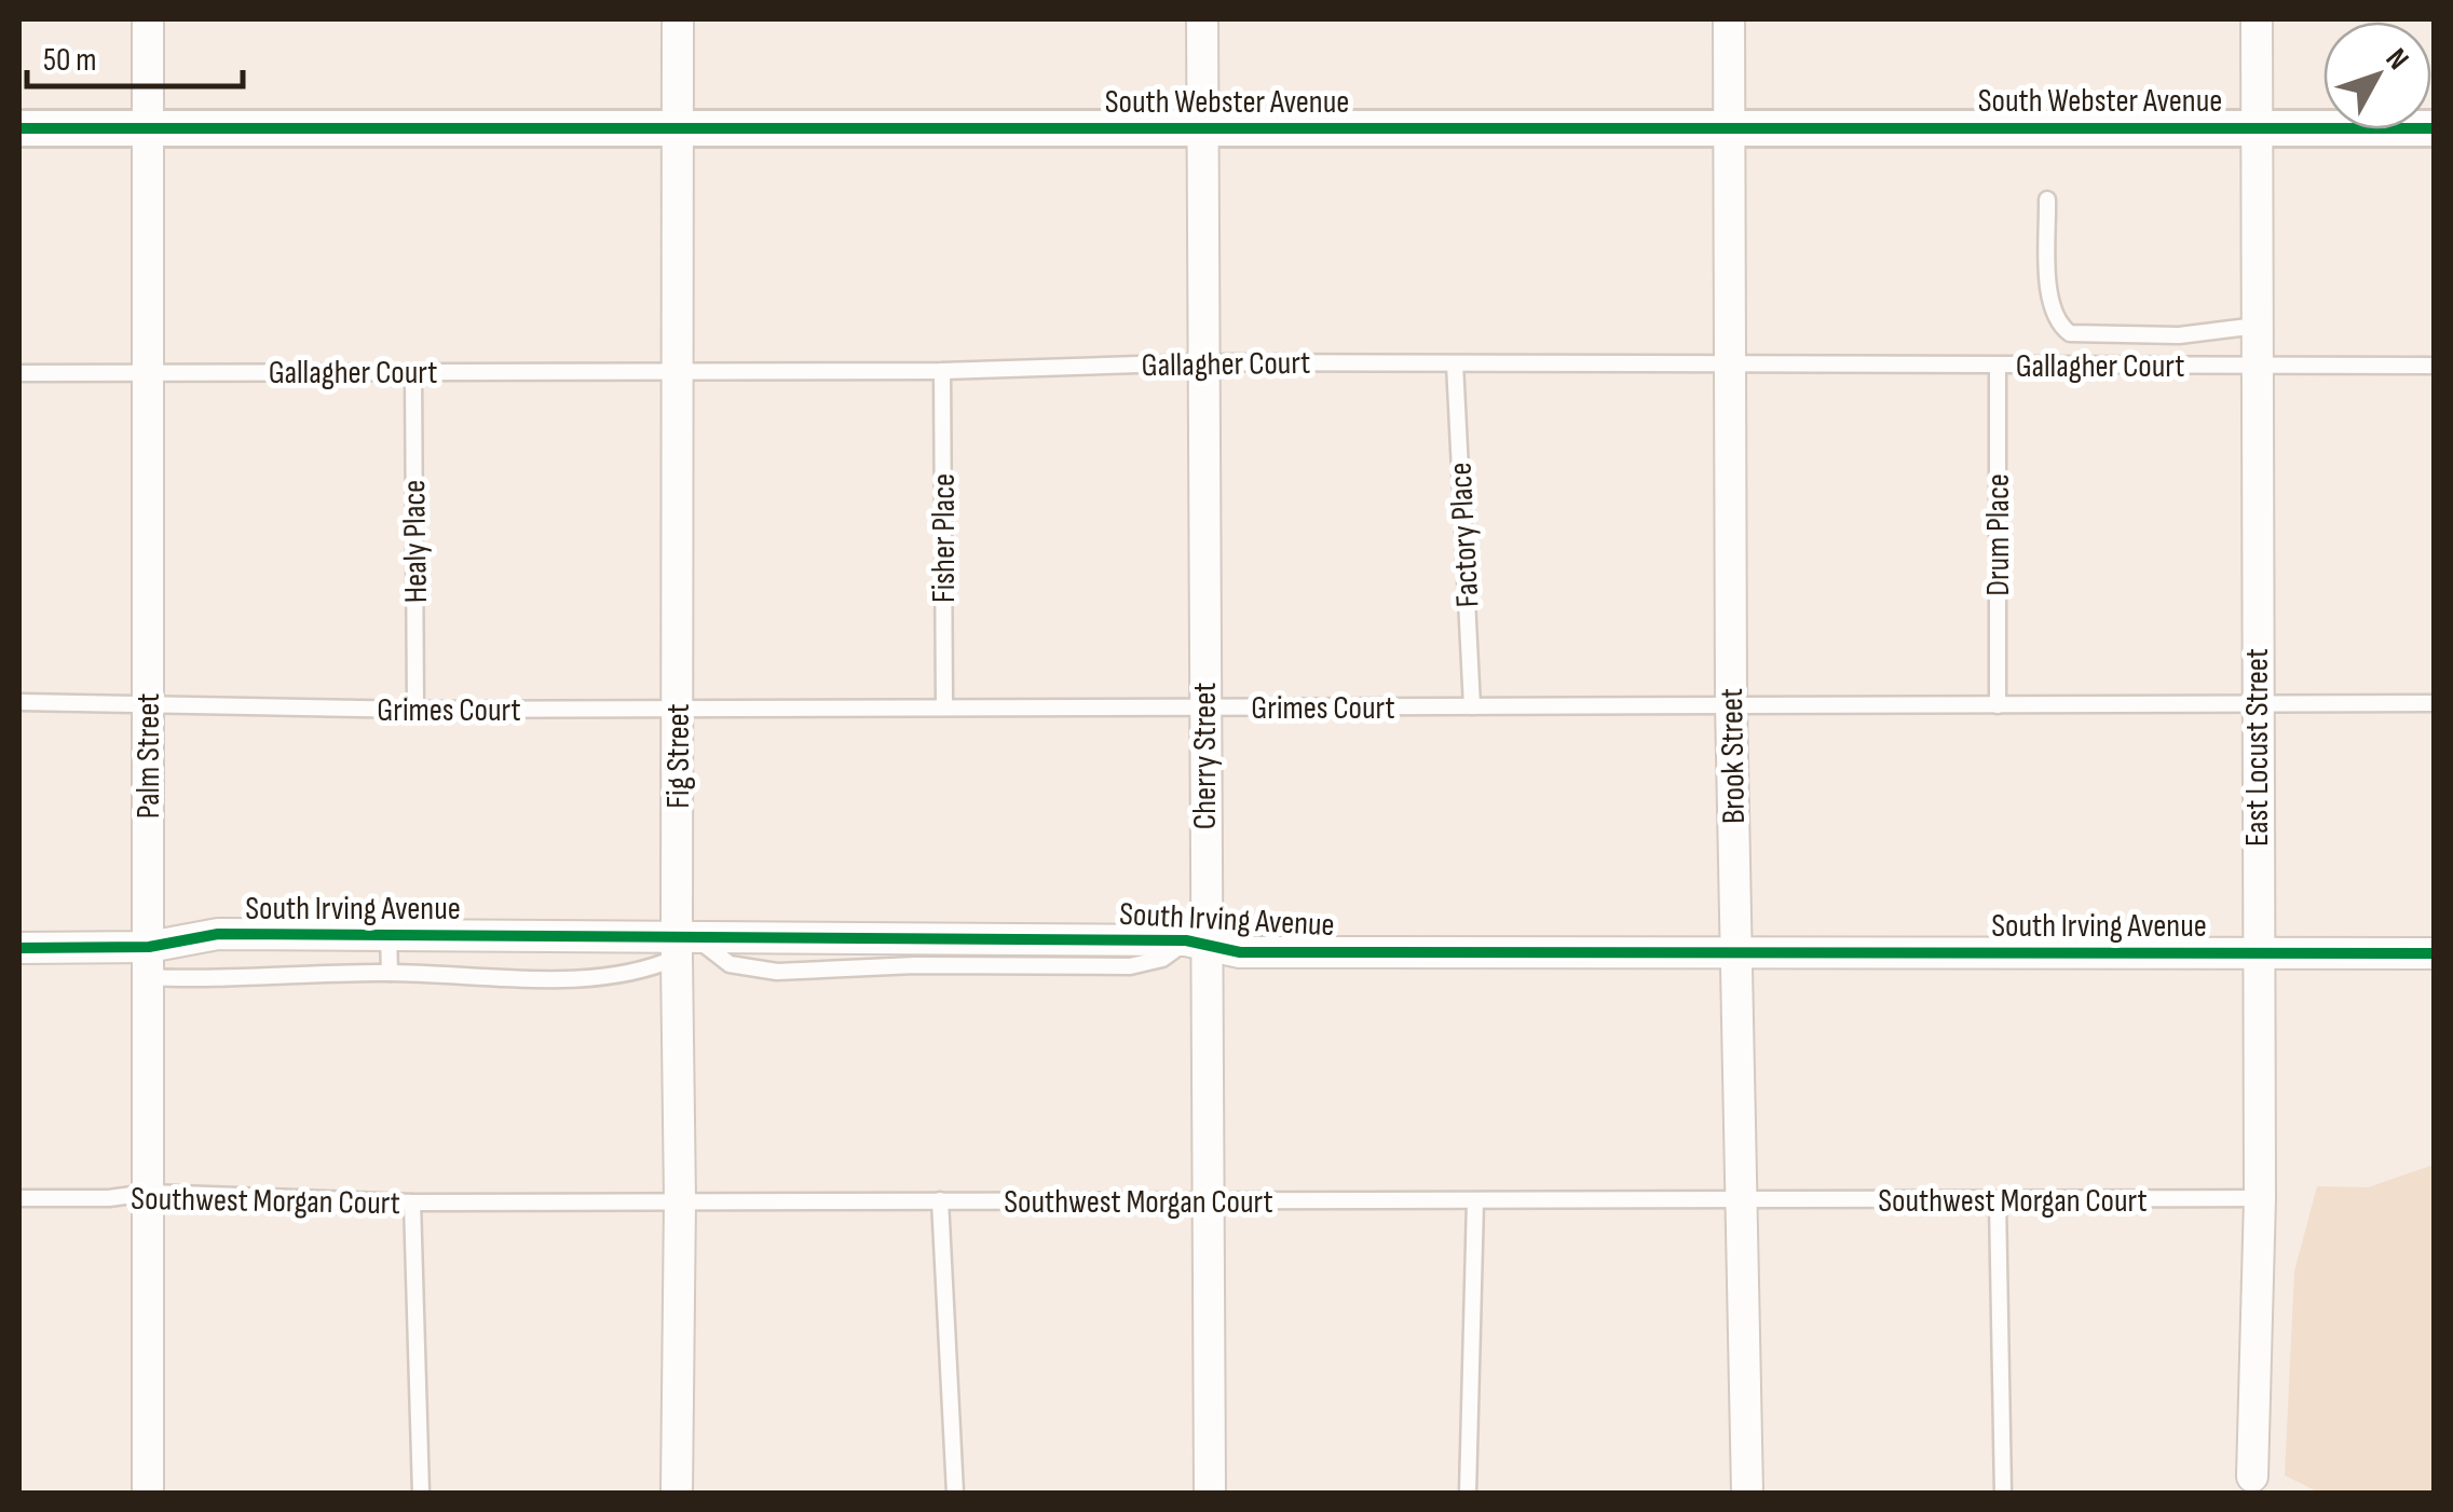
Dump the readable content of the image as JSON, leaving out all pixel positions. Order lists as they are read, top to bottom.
{
  "streets": {
    "street": [
      "South Webster Avenue",
      "East Locust Street",
      "Palm Street",
      "Fig Street",
      "Cherry Street",
      "Brook Street",
      "South Irving Avenue"
    ],
    "lane": [
      "Gallagher Court",
      "Factory Place",
      "Drum Place",
      "Fisher Place",
      "Healy Place",
      "Grimes Court",
      "Southwest Morgan Court"
    ]
  },
  "crossings": [
    ["South Webster Avenue", "East Locust Street"],
    ["South Webster Avenue", "Palm Street"],
    ["South Webster Avenue", "Fig Street"],
    ["South Webster Avenue", "Cherry Street"],
    ["South Webster Avenue", "Brook Street"],
    ["Gallagher Court", "Factory Place"],
    ["Gallagher Court", "Drum Place"],
    ["Gallagher Court", "Fisher Place"],
    ["Gallagher Court", "Healy Place"],
    ["Gallagher Court", "East Locust Street"],
    ["Gallagher Court", "Palm Street"],
    ["Gallagher Court", "Fig Street"],
    ["Gallagher Court", "Cherry Street"],
    ["Gallagher Court", "Brook Street"],
    ["Factory Place", "Grimes Court"],
    ["Drum Place", "Grimes Court"],
    ["Fisher Place", "Grimes Court"],
    ["Healy Place", "Grimes Court"],
    ["Grimes Court", "East Locust Street"],
    ["Grimes Court", "Palm Street"],
    ["Grimes Court", "Fig Street"],
    ["Grimes Court", "Cherry Street"],
    ["Grimes Court", "Brook Street"],
    ["East Locust Street", "South Irving Avenue"],
    ["East Locust Street", "Southwest Morgan Court"],
    ["Palm Street", "South Irving Avenue"],
    ["Palm Street", "Southwest Morgan Court"],
    ["Fig Street", "South Irving Avenue"],
    ["Fig Street", "Southwest Morgan Court"],
    ["Cherry Street", "South Irving Avenue"],
    ["Cherry Street", "Southwest Morgan Court"],
    ["Brook Street", "South Irving Avenue"],
    ["Brook Street", "Southwest Morgan Court"]
  ],
  "scale_bar": "50 m",
  "north": "top right"
}
